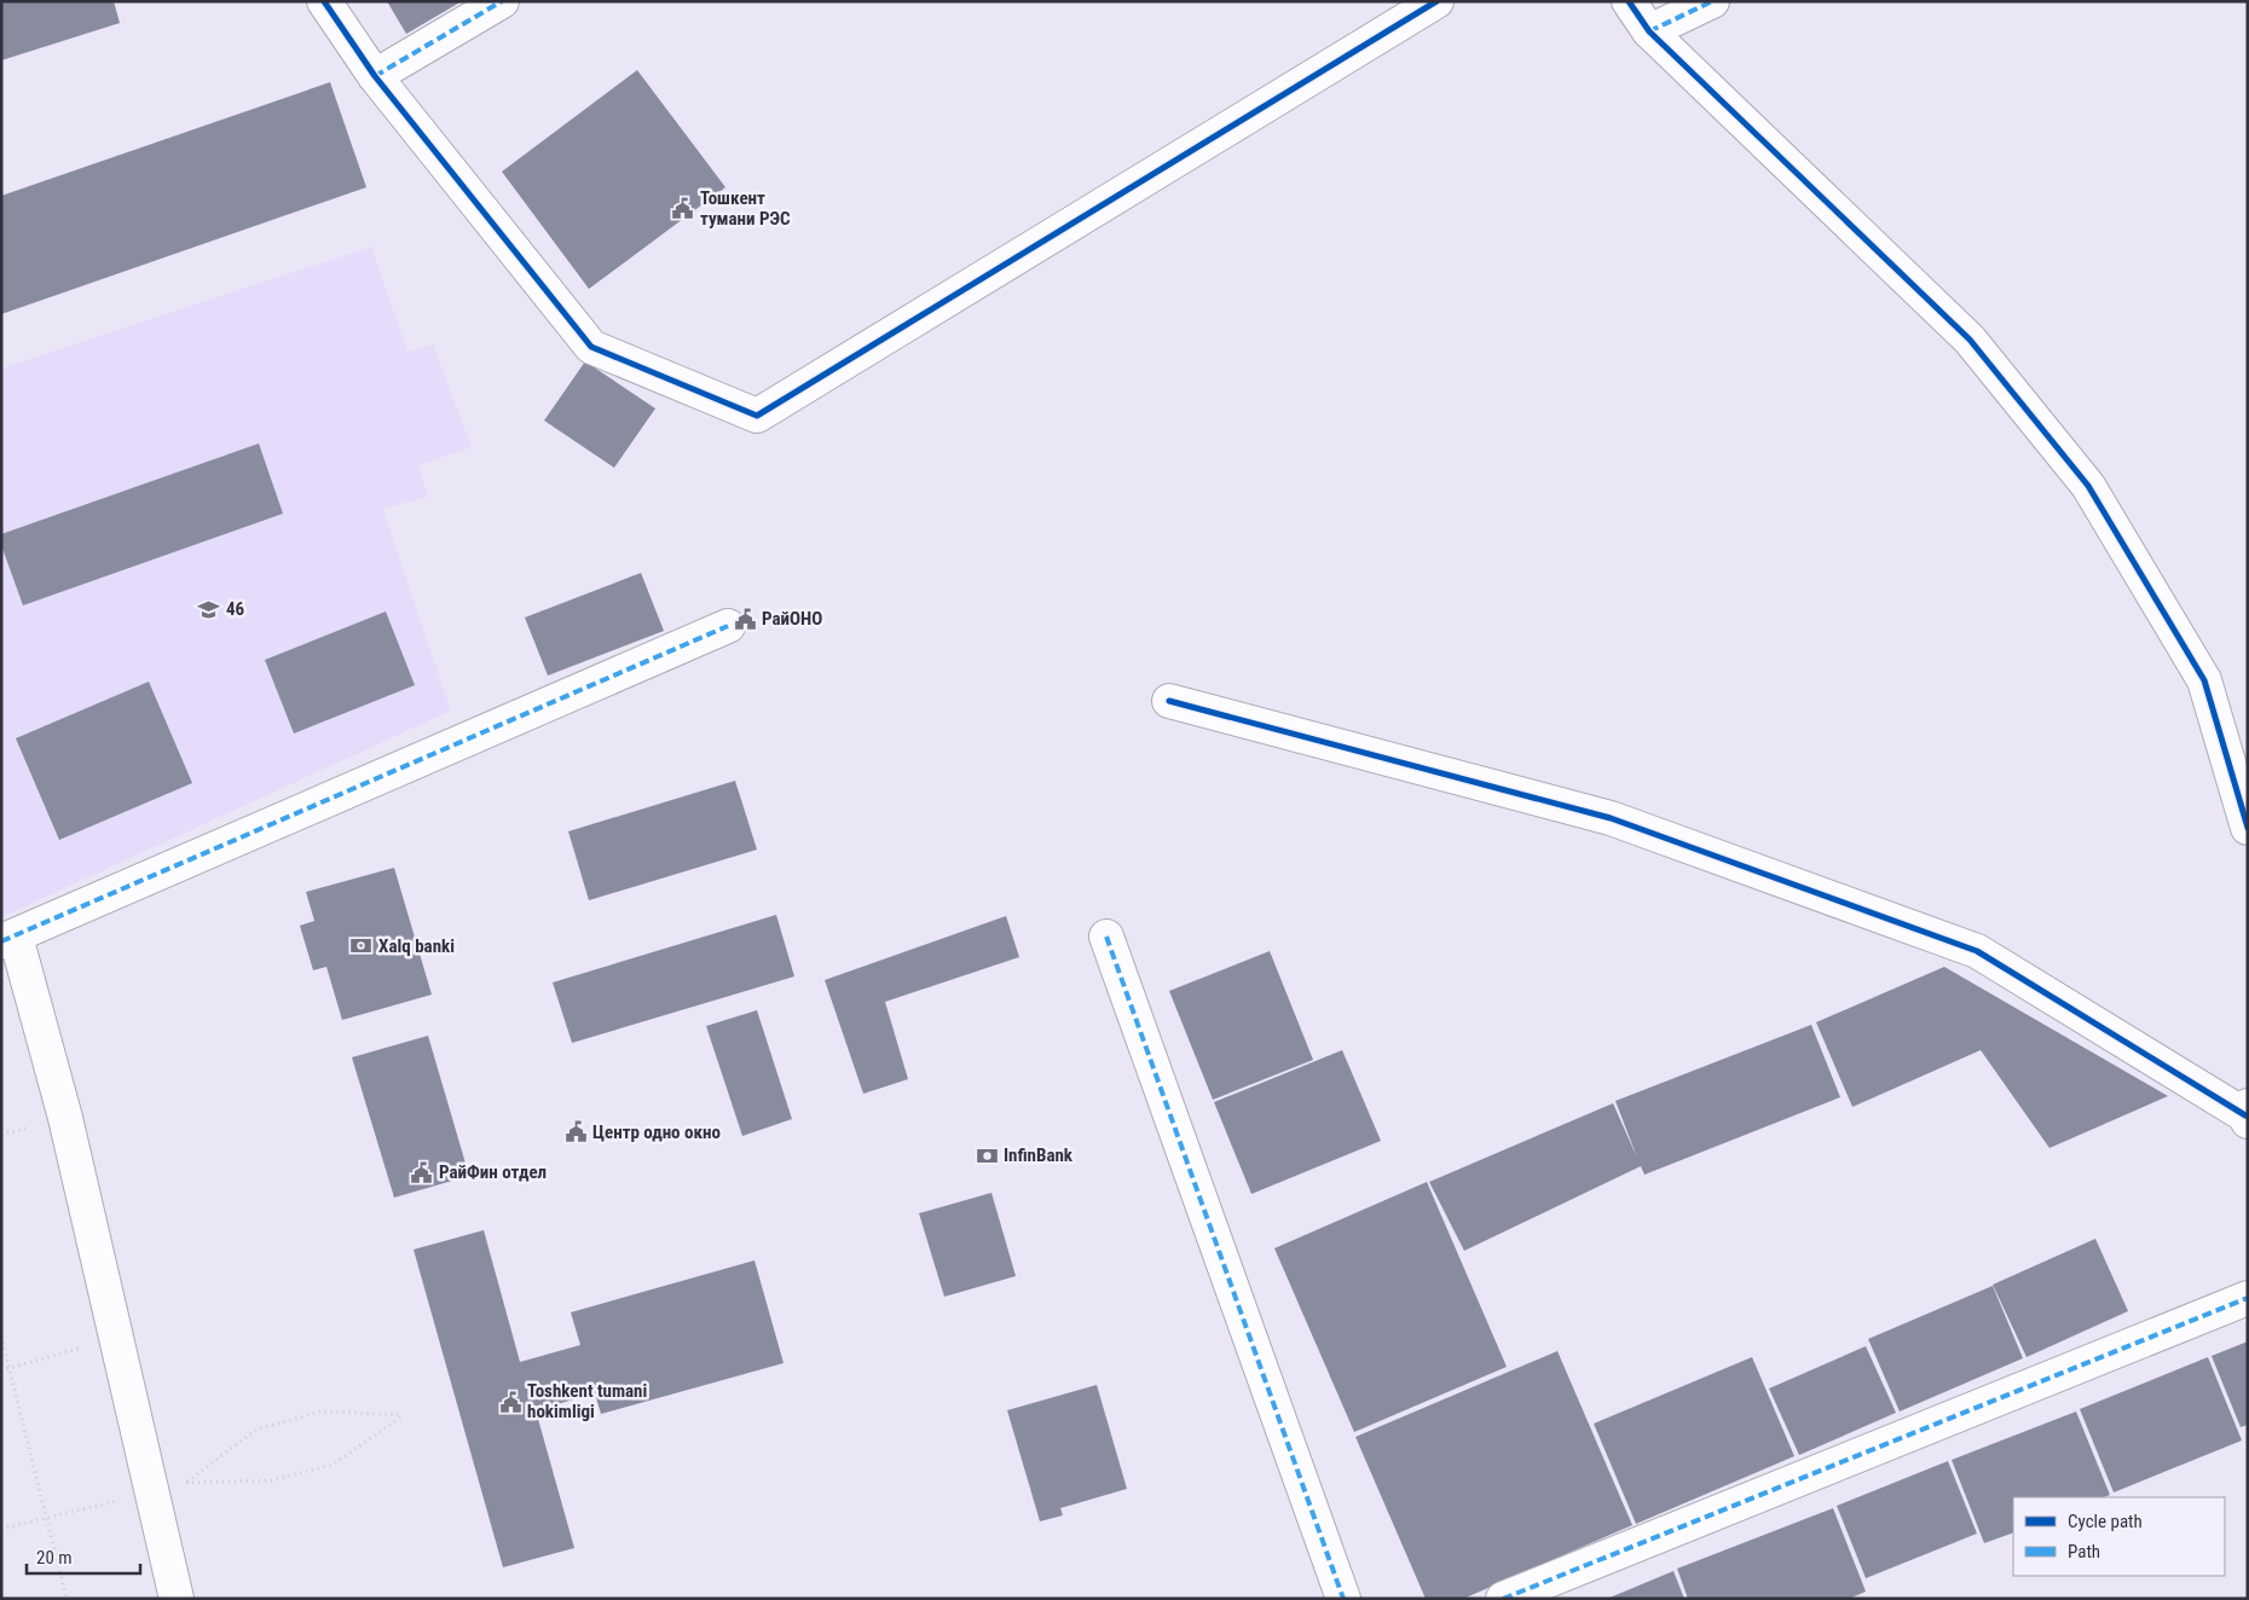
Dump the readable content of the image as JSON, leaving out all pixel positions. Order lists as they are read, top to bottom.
{
  "places": {
    "public building": [
      "Тошкент тумани РЭС",
      "РайОНО",
      "Центр одно окно",
      "РайФин отдел",
      "Toshkent tumani hokimligi"
    ],
    "school or university": ["46"],
    "bank": ["Xalq banki", "InfinBank"]
  },
  "legend": ["Cycle path", "Path"],
  "scale_bar": "20 m"
}
